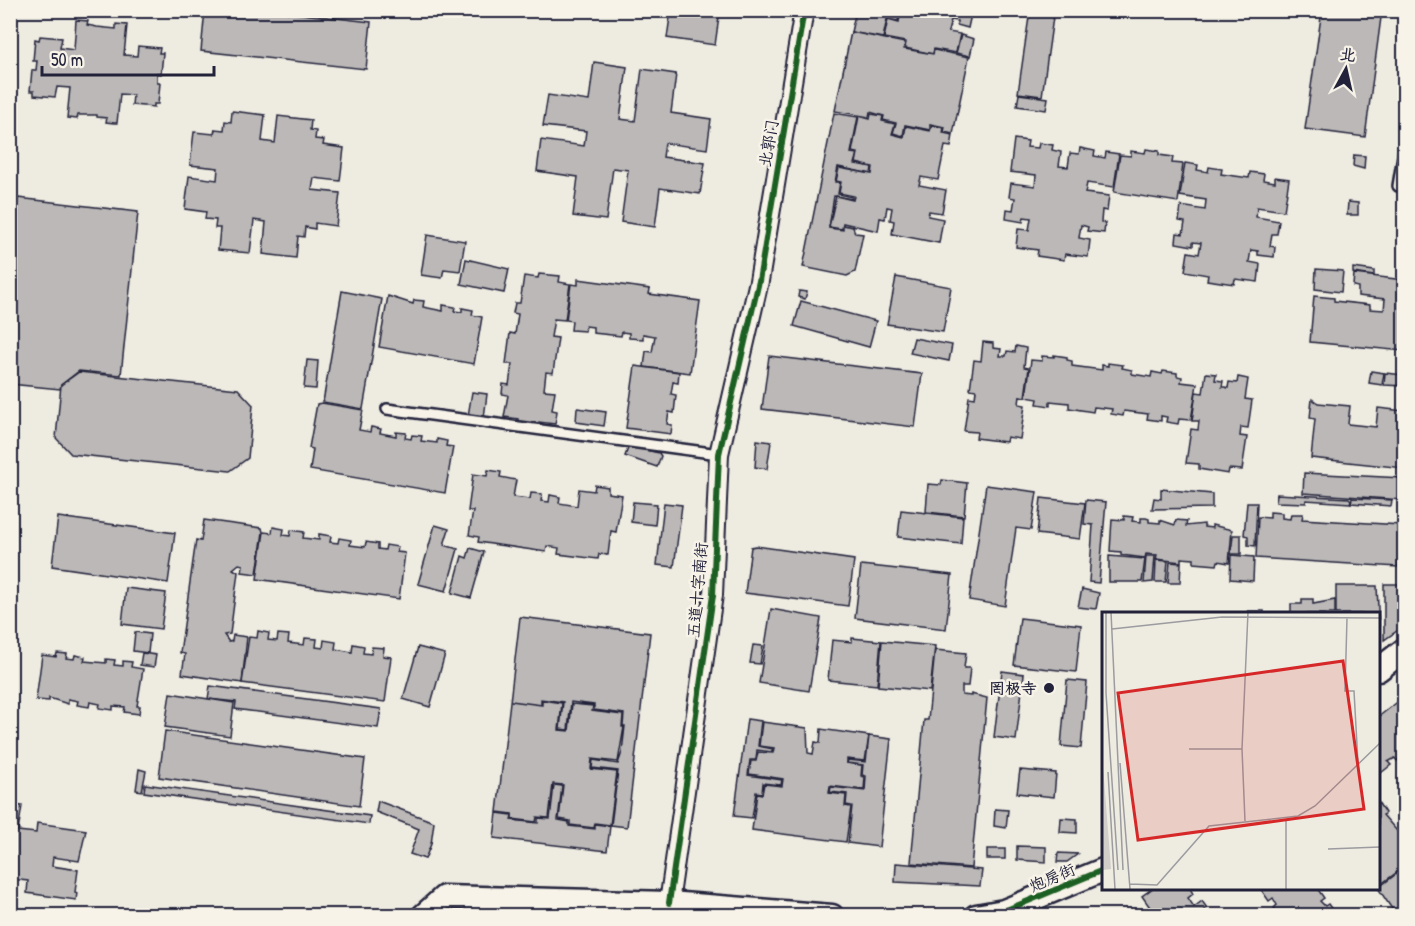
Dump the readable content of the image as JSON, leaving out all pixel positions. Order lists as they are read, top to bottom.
{
  "streets": {
    "street": ["北郭门", "五道十字南街", "炮房街"]
  },
  "crossings": [
    ["北郭门", "五道十字南街"]
  ],
  "places": ["罔极寺"],
  "scale_bar": "50 m",
  "north": "top"
}
